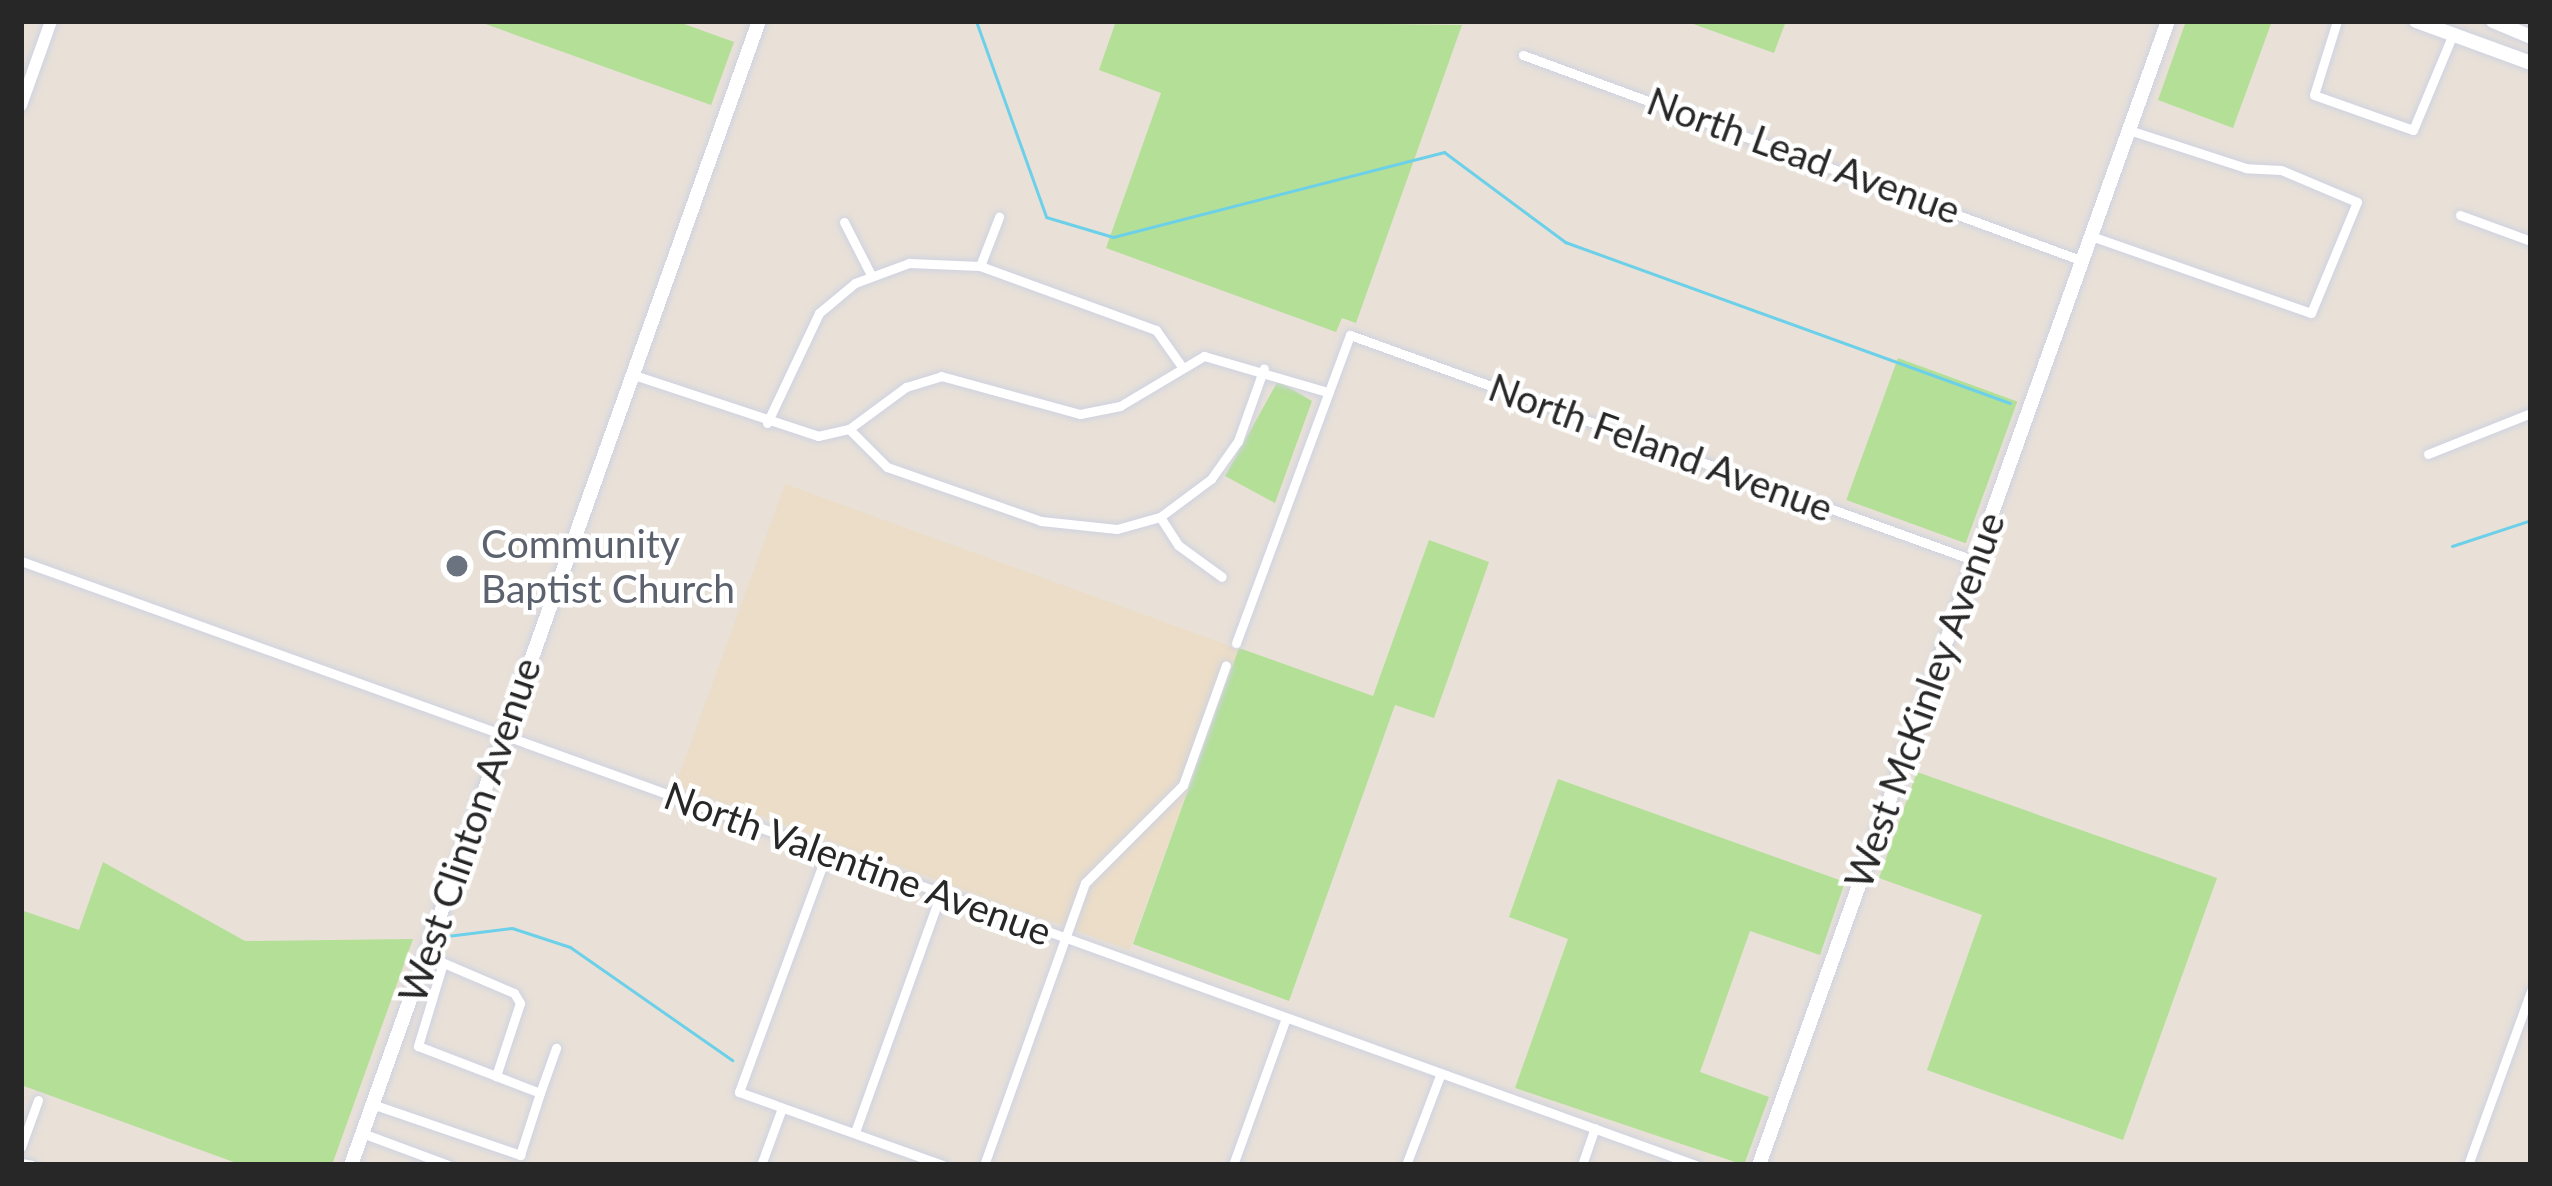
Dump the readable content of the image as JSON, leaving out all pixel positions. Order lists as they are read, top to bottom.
{
  "streets": {
    "main road": ["West McKinley Avenue", "West Clinton Avenue"],
    "street": ["North Lead Avenue", "North Feland Avenue", "North Valentine Avenue"]
  },
  "crossings": [
    ["North Lead Avenue", "West McKinley Avenue"],
    ["North Feland Avenue", "West McKinley Avenue"],
    ["West Clinton Avenue", "North Valentine Avenue"]
  ],
  "places": ["Community Baptist Church"]
}
